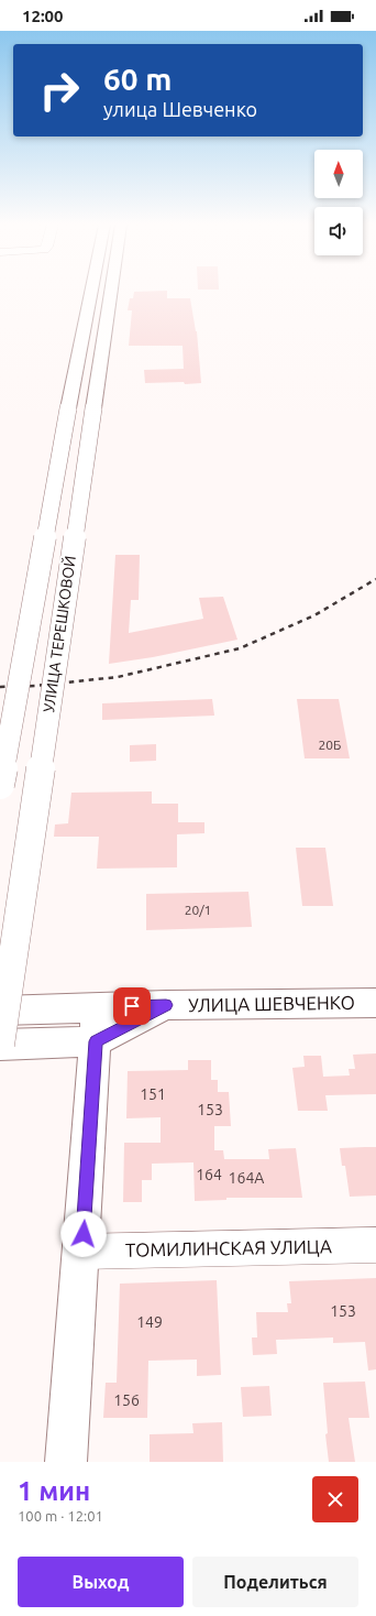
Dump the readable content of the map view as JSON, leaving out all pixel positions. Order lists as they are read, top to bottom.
{
  "streets": {
    "main road": ["УЛИЦА ТЕРЕШКОВОЙ", "УЛИЦА ШЕВЧЕНКО"],
    "street": ["ТОМИЛИНСКАЯ УЛИЦА"]
  },
  "crossings": [
    ["УЛИЦА ТЕРЕШКОВОЙ", "УЛИЦА ШЕВЧЕНКО"]
  ],
  "house_numbers": [
    "20Б",
    "20/1",
    "151",
    "153",
    "164",
    "164А",
    "153",
    "149",
    "156"
  ],
  "north": "top",
  "page": {
    "status": "12:00",
    "turn": ["60 m", "улица Шевченко"],
    "heading": ["1 мин", "100 m · 12:01"],
    "buttons": ["Выход", "Поделиться"]
  }
}
